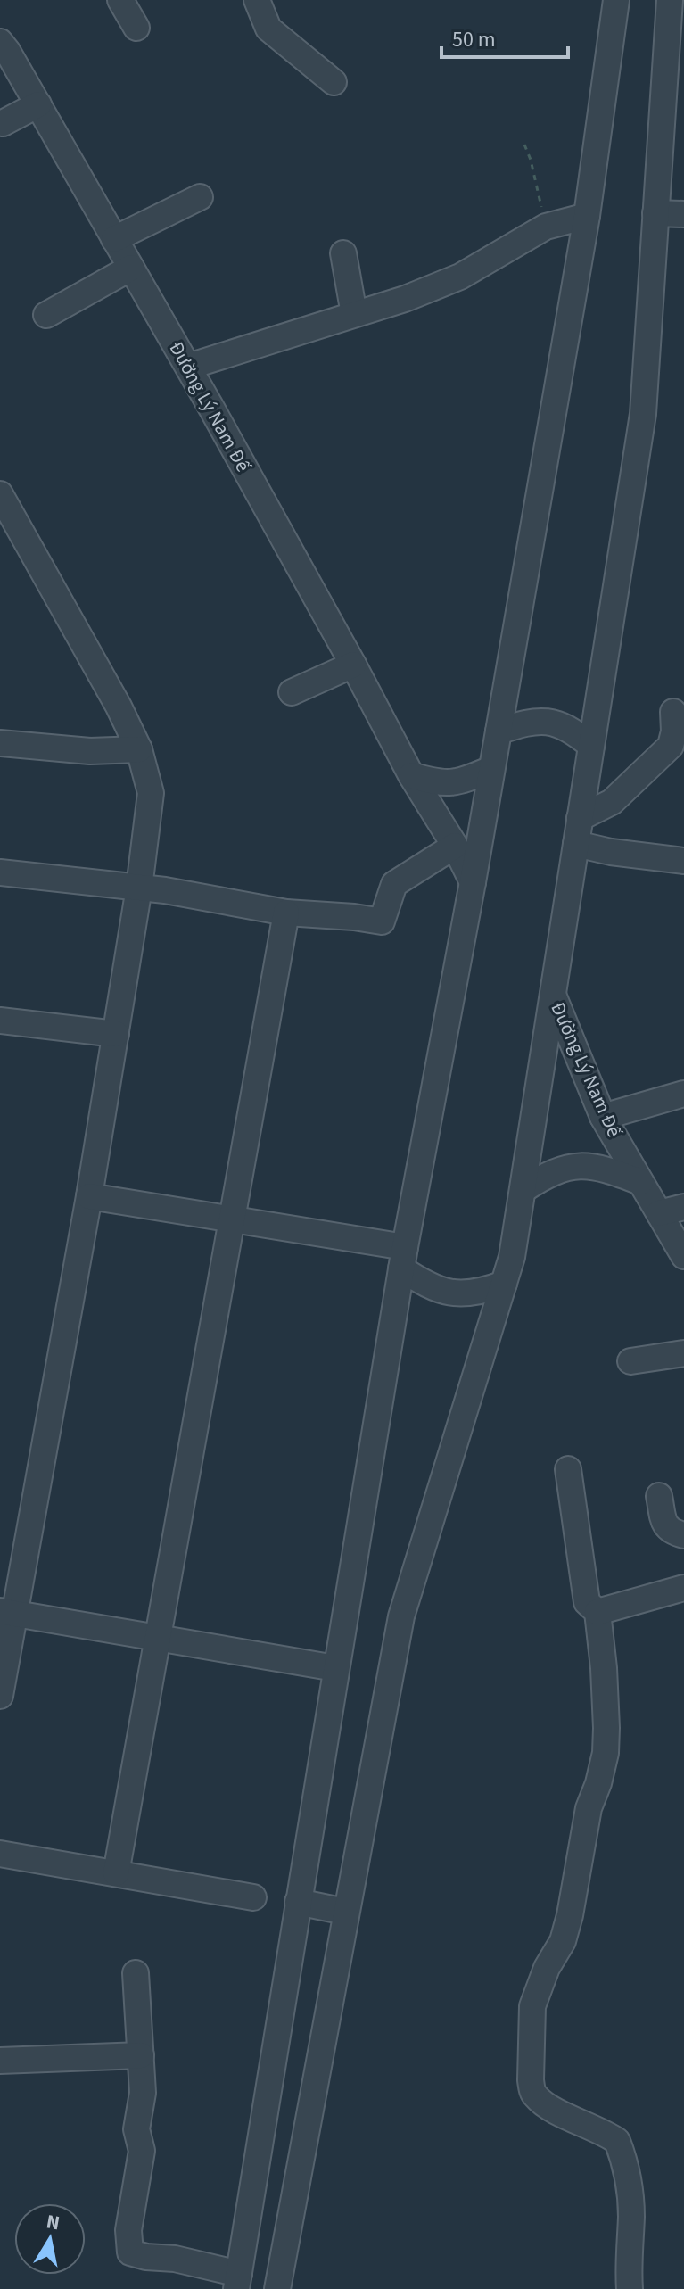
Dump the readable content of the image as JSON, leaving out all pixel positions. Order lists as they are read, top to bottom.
{
  "streets": {
    "street": ["Đường Lý Nam Đế"]
  },
  "scale_bar": "50 m",
  "north": "top"
}
